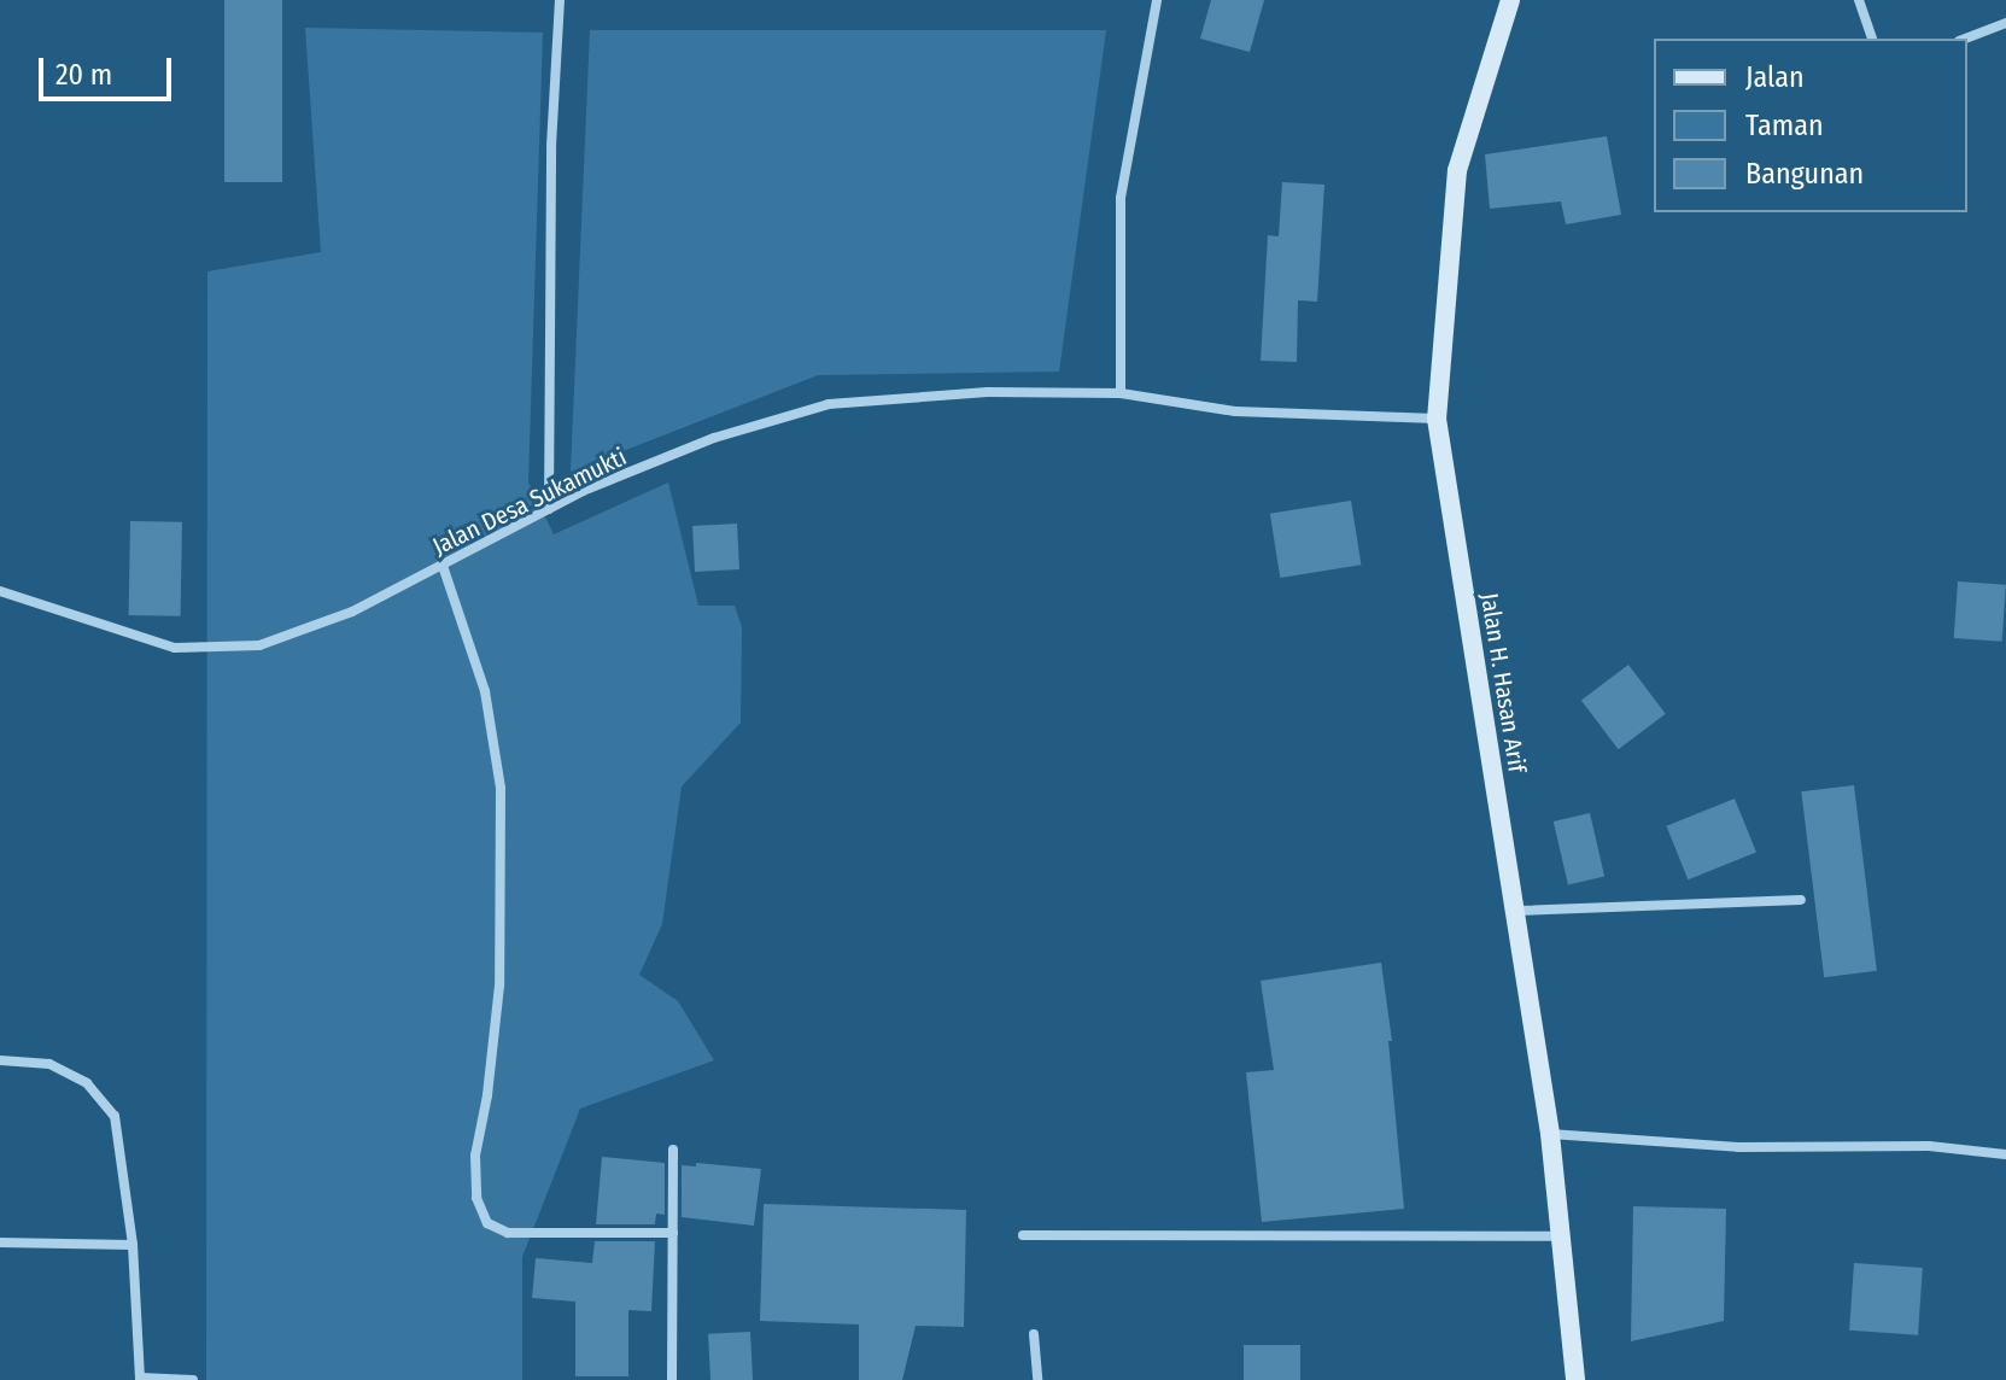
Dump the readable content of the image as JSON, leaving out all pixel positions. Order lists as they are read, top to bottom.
{
  "streets": {
    "main road": ["Jalan H. Hasan Arif"],
    "street": ["Jalan Desa Sukamukti"]
  },
  "crossings": [
    ["Jalan Desa Sukamukti", "Jalan H. Hasan Arif"]
  ],
  "legend": ["Jalan", "Taman", "Bangunan"],
  "scale_bar": "20 m"
}
